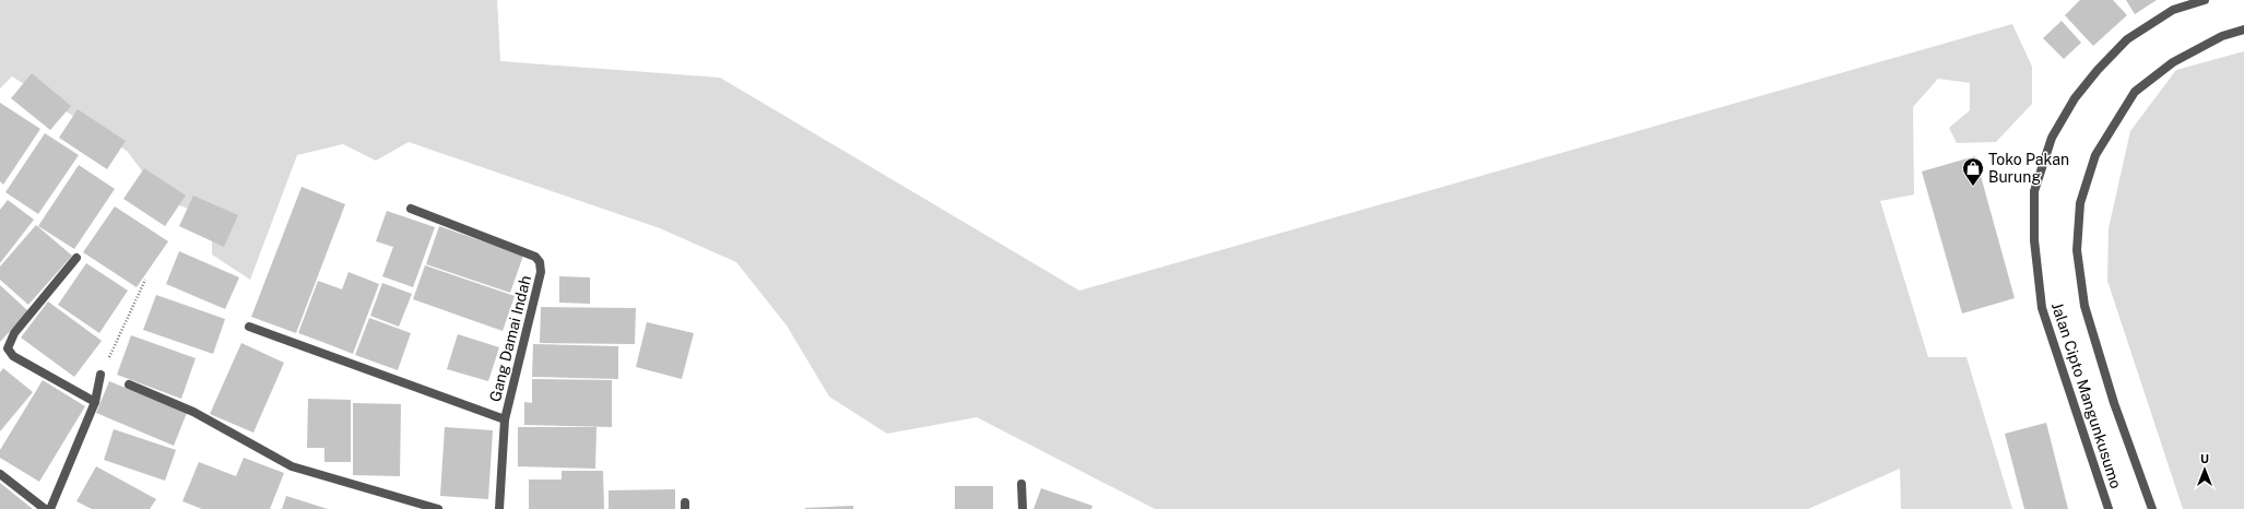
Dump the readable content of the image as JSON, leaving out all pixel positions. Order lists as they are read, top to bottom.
{
  "streets": {
    "street": ["Gang Damai Indah", "Jalan Cipto Mangunkusumo"]
  },
  "places": {
    "shop": ["Toko Pakan Burung"]
  },
  "north": "top"
}
